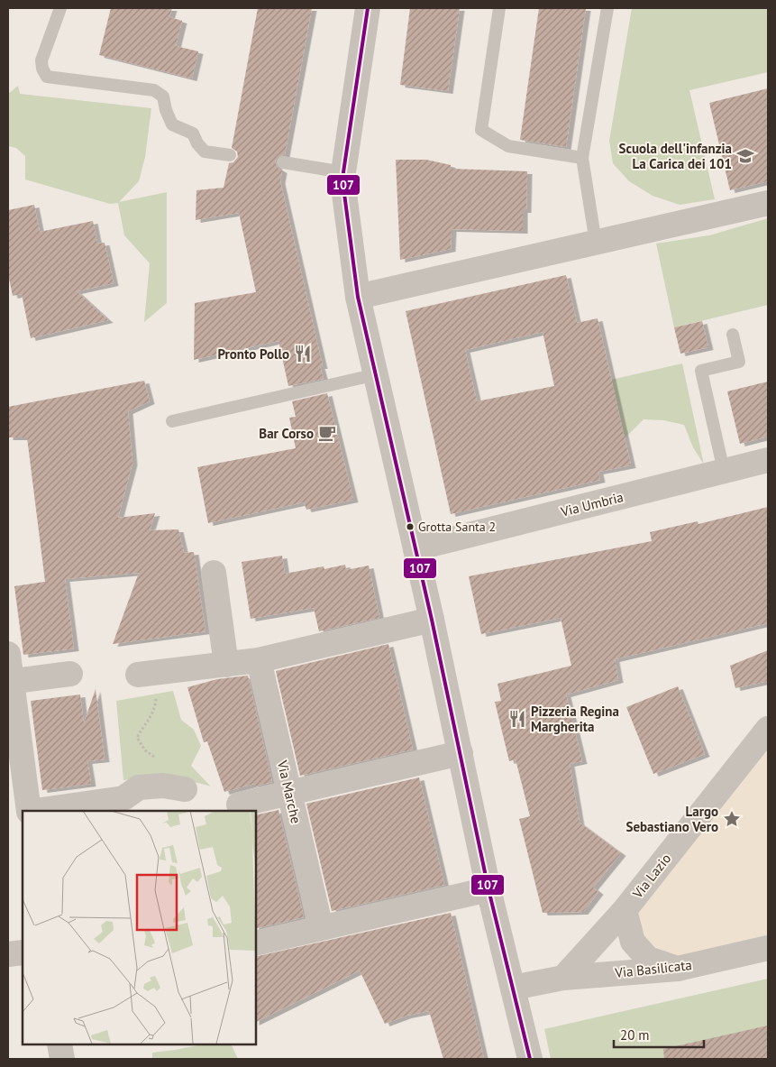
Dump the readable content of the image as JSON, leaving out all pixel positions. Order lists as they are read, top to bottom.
{
  "streets": {
    "street": [
      "Via Umbria",
      "Via Marche",
      "Via Lazio",
      "Via Basilicata"
    ]
  },
  "crossings": [
    ["Via Lazio", "Via Basilicata"]
  ],
  "places": {
    "school or university": ["Scuola dell'infanzia La Carica dei 101"],
    "restaurant": ["Pronto Pollo", "Pizzeria Regina Margherita"],
    "cafe": ["Bar Corso"],
    "other": ["Grotta Santa 2"],
    "place": ["Largo Sebastiano Vero"]
  },
  "lines": ["transit line 107"],
  "scale_bar": "20 m"
}
